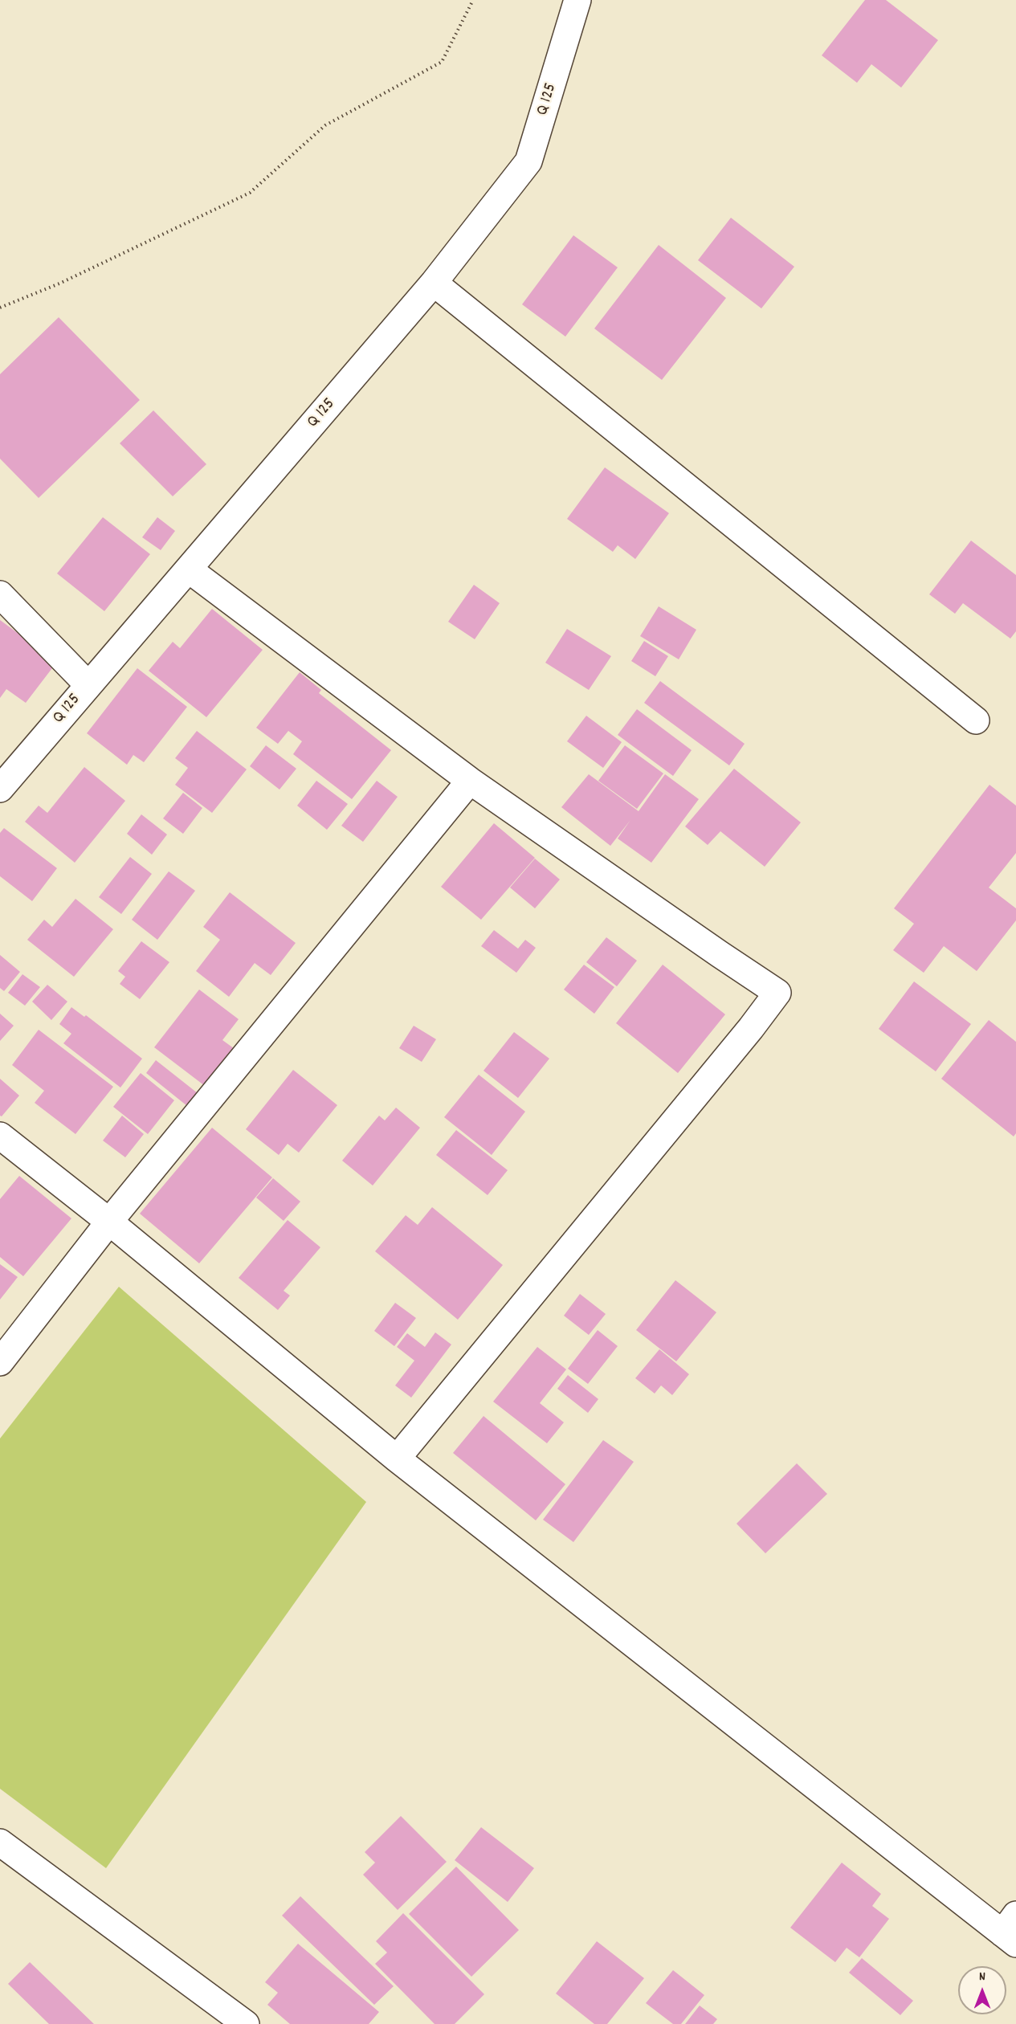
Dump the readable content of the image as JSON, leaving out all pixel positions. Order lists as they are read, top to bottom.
{
  "streets": {
    "street": ["Q 125"]
  },
  "north": "top"
}
